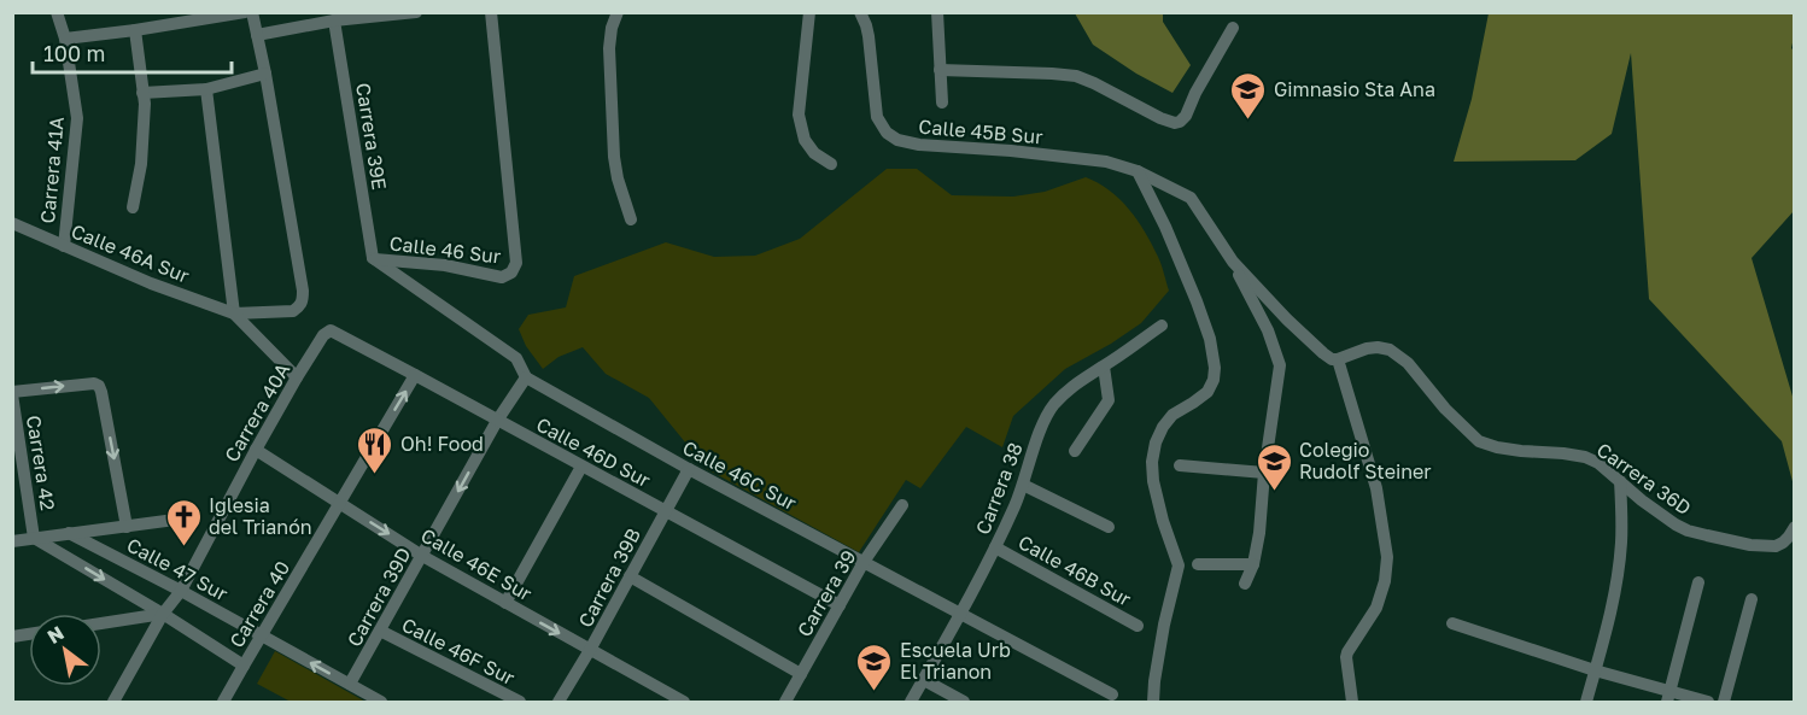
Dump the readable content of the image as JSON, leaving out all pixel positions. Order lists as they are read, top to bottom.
{
  "streets": {
    "street": [
      "Calle 45B Sur",
      "Carrera 39E",
      "Carrera 41A",
      "Calle 46 Sur",
      "Calle 46A Sur",
      "Carrera 40A",
      "Calle 46D Sur",
      "Carrera 42",
      "Calle 46C Sur",
      "Carrera 36D",
      "Carrera 38",
      "Calle 46E Sur",
      "Calle 47 Sur",
      "Calle 46B Sur",
      "Carrera 39B",
      "Carrera 39",
      "Carrera 39D",
      "Carrera 40",
      "Calle 46F Sur"
    ]
  },
  "crossings": [
    ["Carrera 39E", "Calle 46 Sur"],
    ["Carrera 39E", "Calle 46C Sur"],
    ["Carrera 41A", "Calle 46A Sur"],
    ["Calle 46 Sur", "Calle 46C Sur"],
    ["Calle 46A Sur", "Carrera 40A"],
    ["Carrera 40A", "Calle 46D Sur"],
    ["Carrera 40A", "Calle 46E Sur"],
    ["Carrera 40A", "Calle 47 Sur"],
    ["Calle 46D Sur", "Carrera 39B"],
    ["Calle 46D Sur", "Carrera 39"],
    ["Calle 46D Sur", "Carrera 39D"],
    ["Calle 46D Sur", "Carrera 40"],
    ["Carrera 42", "Calle 47 Sur"],
    ["Calle 46C Sur", "Carrera 38"],
    ["Calle 46C Sur", "Carrera 39B"],
    ["Calle 46C Sur", "Carrera 39"],
    ["Calle 46C Sur", "Carrera 39D"],
    ["Carrera 38", "Calle 46B Sur"],
    ["Calle 46E Sur", "Carrera 39B"],
    ["Calle 46E Sur", "Carrera 39D"],
    ["Calle 46E Sur", "Carrera 40"],
    ["Calle 47 Sur", "Carrera 39D"],
    ["Calle 47 Sur", "Carrera 40"],
    ["Carrera 39D", "Calle 46F Sur"]
  ],
  "one_way": ["Calle 46E Sur", "Carrera 40"],
  "places": {
    "school or university": ["Gimnasio Sta Ana", "Colegio Rudolf Steiner", "Escuela Urb El Trianon"],
    "restaurant": ["Oh! Food"],
    "church": ["Iglesia del Trianón"]
  },
  "scale_bar": "100 m",
  "north": "top left"
}
